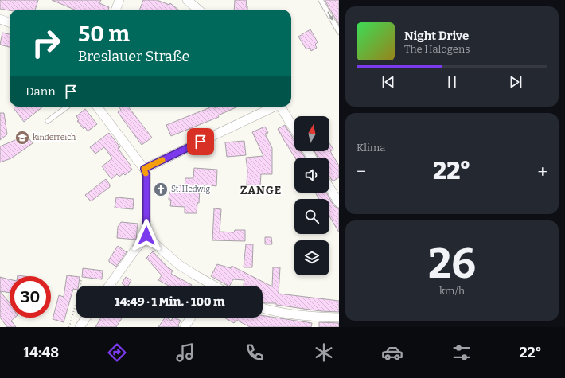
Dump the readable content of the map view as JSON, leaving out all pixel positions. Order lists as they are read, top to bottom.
{
  "districts": ["ZANGE"],
  "places": {
    "school or university": ["kinderreich"],
    "church": ["St. Hedwig"]
  },
  "north": "top",
  "page": {
    "turn": ["50 m", "Breslauer Straße"],
    "song": ["Night Drive", "The Halogens"],
    "then": "Dann",
    "tile": [
      "Klima",
      ["26", "km/h"]
    ],
    "heat": ["−", "22°", "+"],
    "limit": "30",
    "trip": "14:49 · 1 Min. · 100 m",
    "tabs": ["14:48", "22°"]
  }
}
